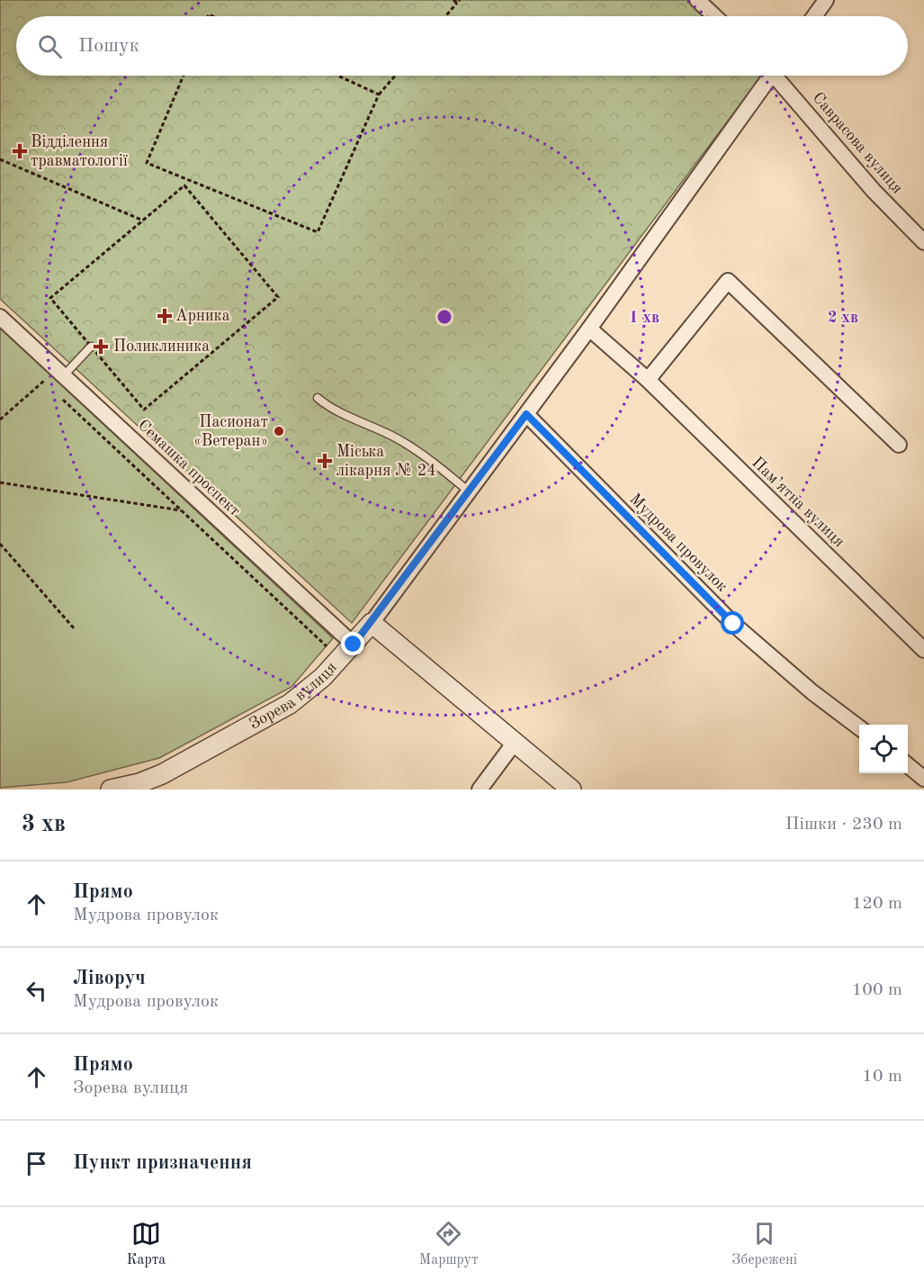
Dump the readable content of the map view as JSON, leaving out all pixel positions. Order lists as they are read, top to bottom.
{
  "streets": {
    "street": [
      "Саврасова вулиця",
      "Семашка проспект",
      "Пам’ятна вулиця",
      "Мудрова провулок",
      "Зорева вулиця"
    ]
  },
  "crossings": [
    ["Семашка проспект", "Зорева вулиця"]
  ],
  "places": {
    "health": [
      "Відділення травматології",
      "Арника",
      "Поликлиника",
      "Міська лікарня № 24"
    ],
    "other": ["Пасионат «Ветеран»"]
  },
  "page": {
    "search": "Пошук",
    "heading": ["3 хв", "Пішки · 230 m"],
    "list": [
      ["Прямо", "Мудрова провулок", "120 m"],
      ["Ліворуч", "Мудрова провулок", "100 m"],
      ["Прямо", "Зорева вулиця", "10 m"],
      "Пункт призначення"
    ],
    "nav": ["Карта", "Маршрут", "Збережені"]
  },
  "rings": ["1 хв", "2 хв"]
}
